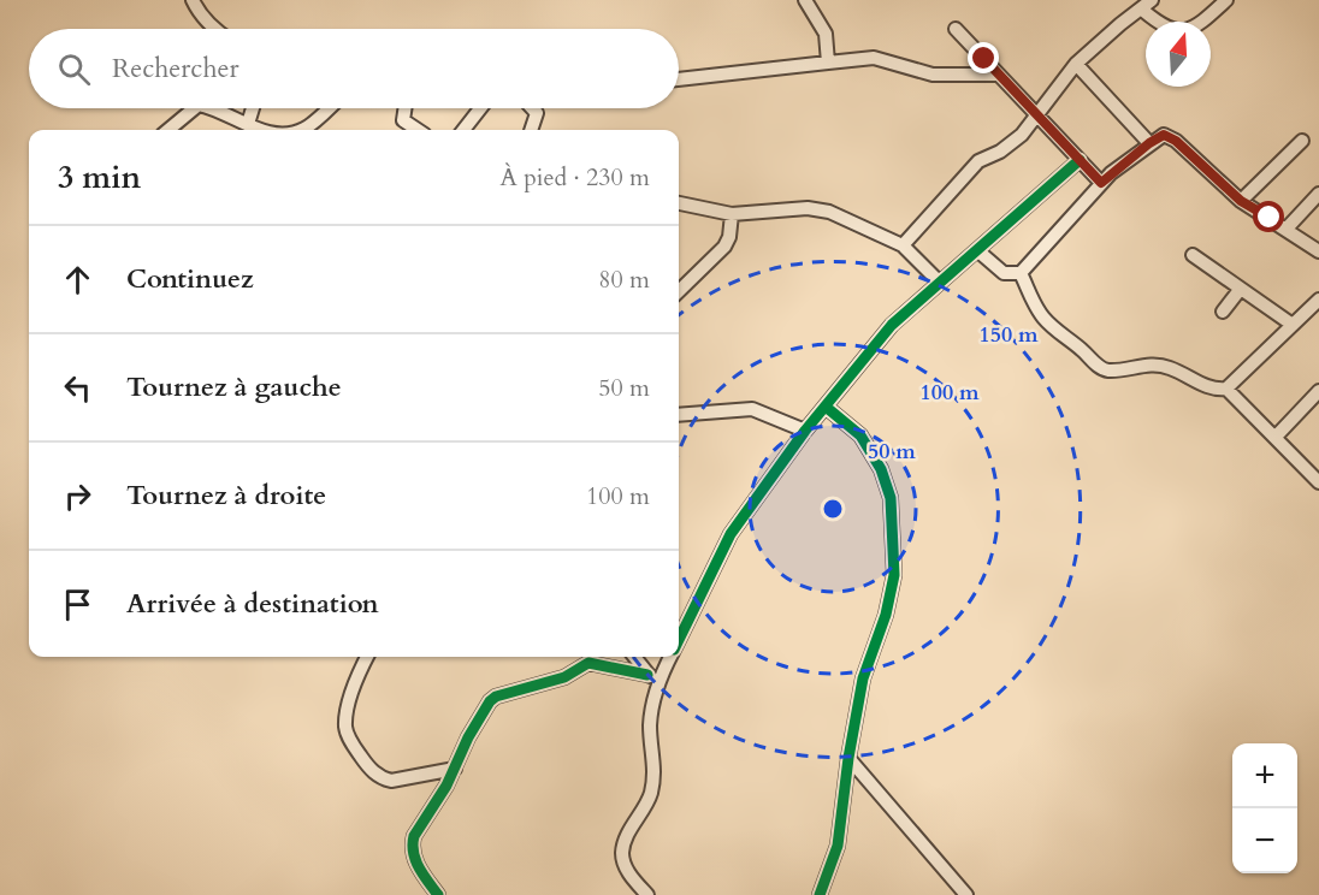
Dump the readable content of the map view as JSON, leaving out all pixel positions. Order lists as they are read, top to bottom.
{
  "north": "top",
  "page": {
    "search": "Rechercher",
    "heading": ["3 min", "À pied · 230 m"],
    "list": [
      ["Continuez", "80 m"],
      ["Tournez à gauche", "50 m"],
      ["Tournez à droite", "100 m"],
      "Arrivée à destination"
    ],
    "map_buttons": ["+", "−"]
  },
  "rings": ["150 m", "100 m", "50 m"]
}
